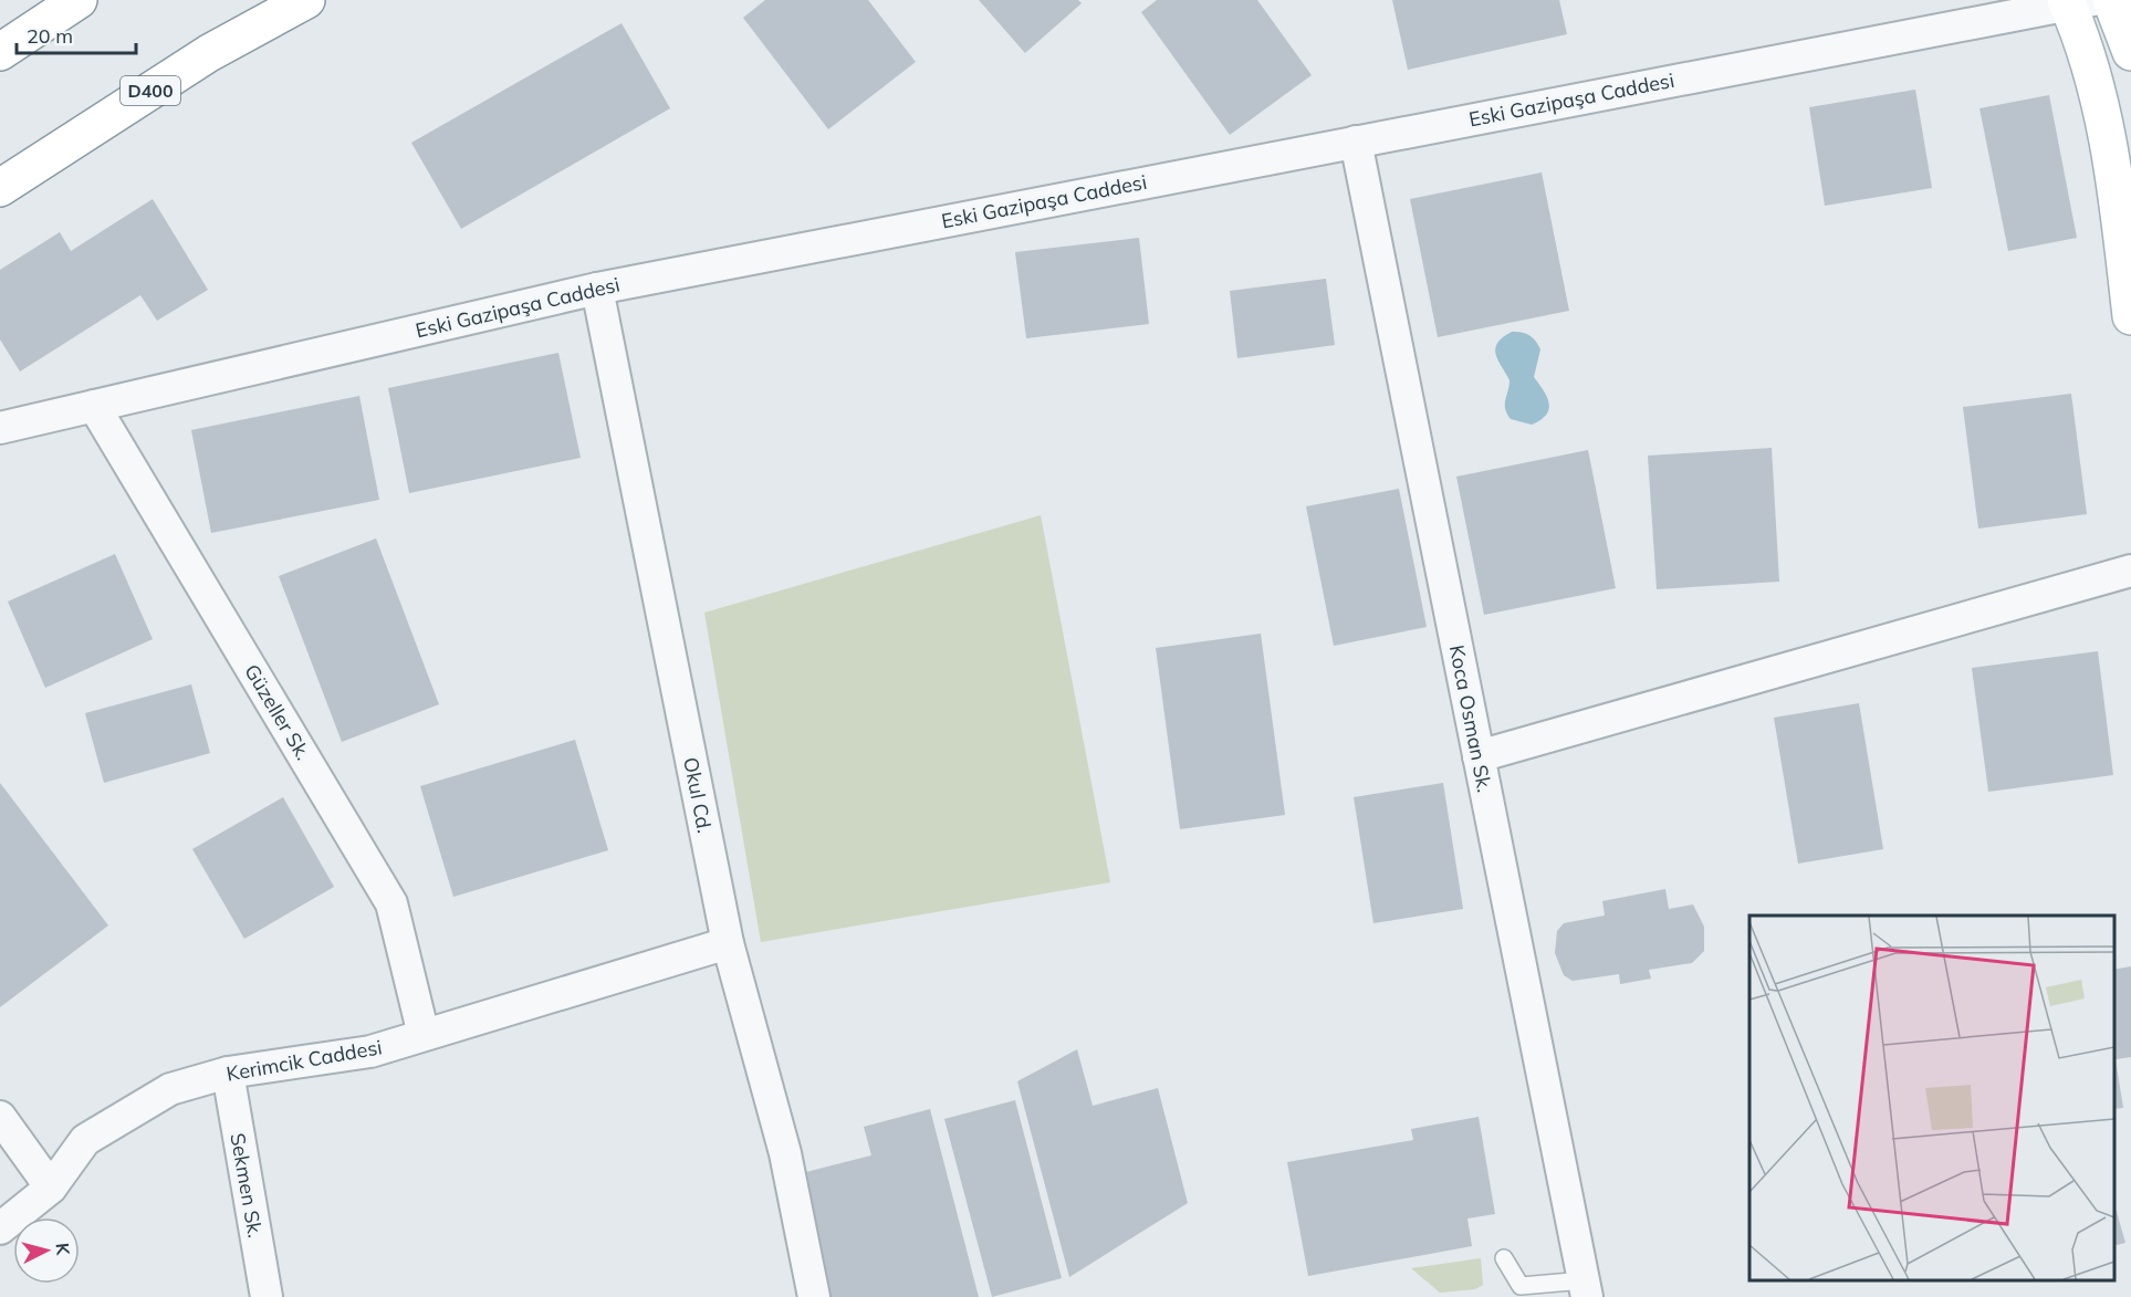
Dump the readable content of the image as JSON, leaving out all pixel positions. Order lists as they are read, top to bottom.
{
  "streets": {
    "main road": ["D400"],
    "street": [
      "Eski Gazipaşa Caddesi",
      "Güzeller Sk.",
      "Koca Osman Sk.",
      "Okul Cd.",
      "Kerimcik Caddesi",
      "Sekmen Sk."
    ]
  },
  "crossings": [
    ["Eski Gazipaşa Caddesi", "Güzeller Sk."],
    ["Eski Gazipaşa Caddesi", "Koca Osman Sk."],
    ["Eski Gazipaşa Caddesi", "Okul Cd."],
    ["Güzeller Sk.", "Kerimcik Caddesi"],
    ["Okul Cd.", "Kerimcik Caddesi"],
    ["Kerimcik Caddesi", "Sekmen Sk."]
  ],
  "scale_bar": "20 m",
  "north": "right"
}
